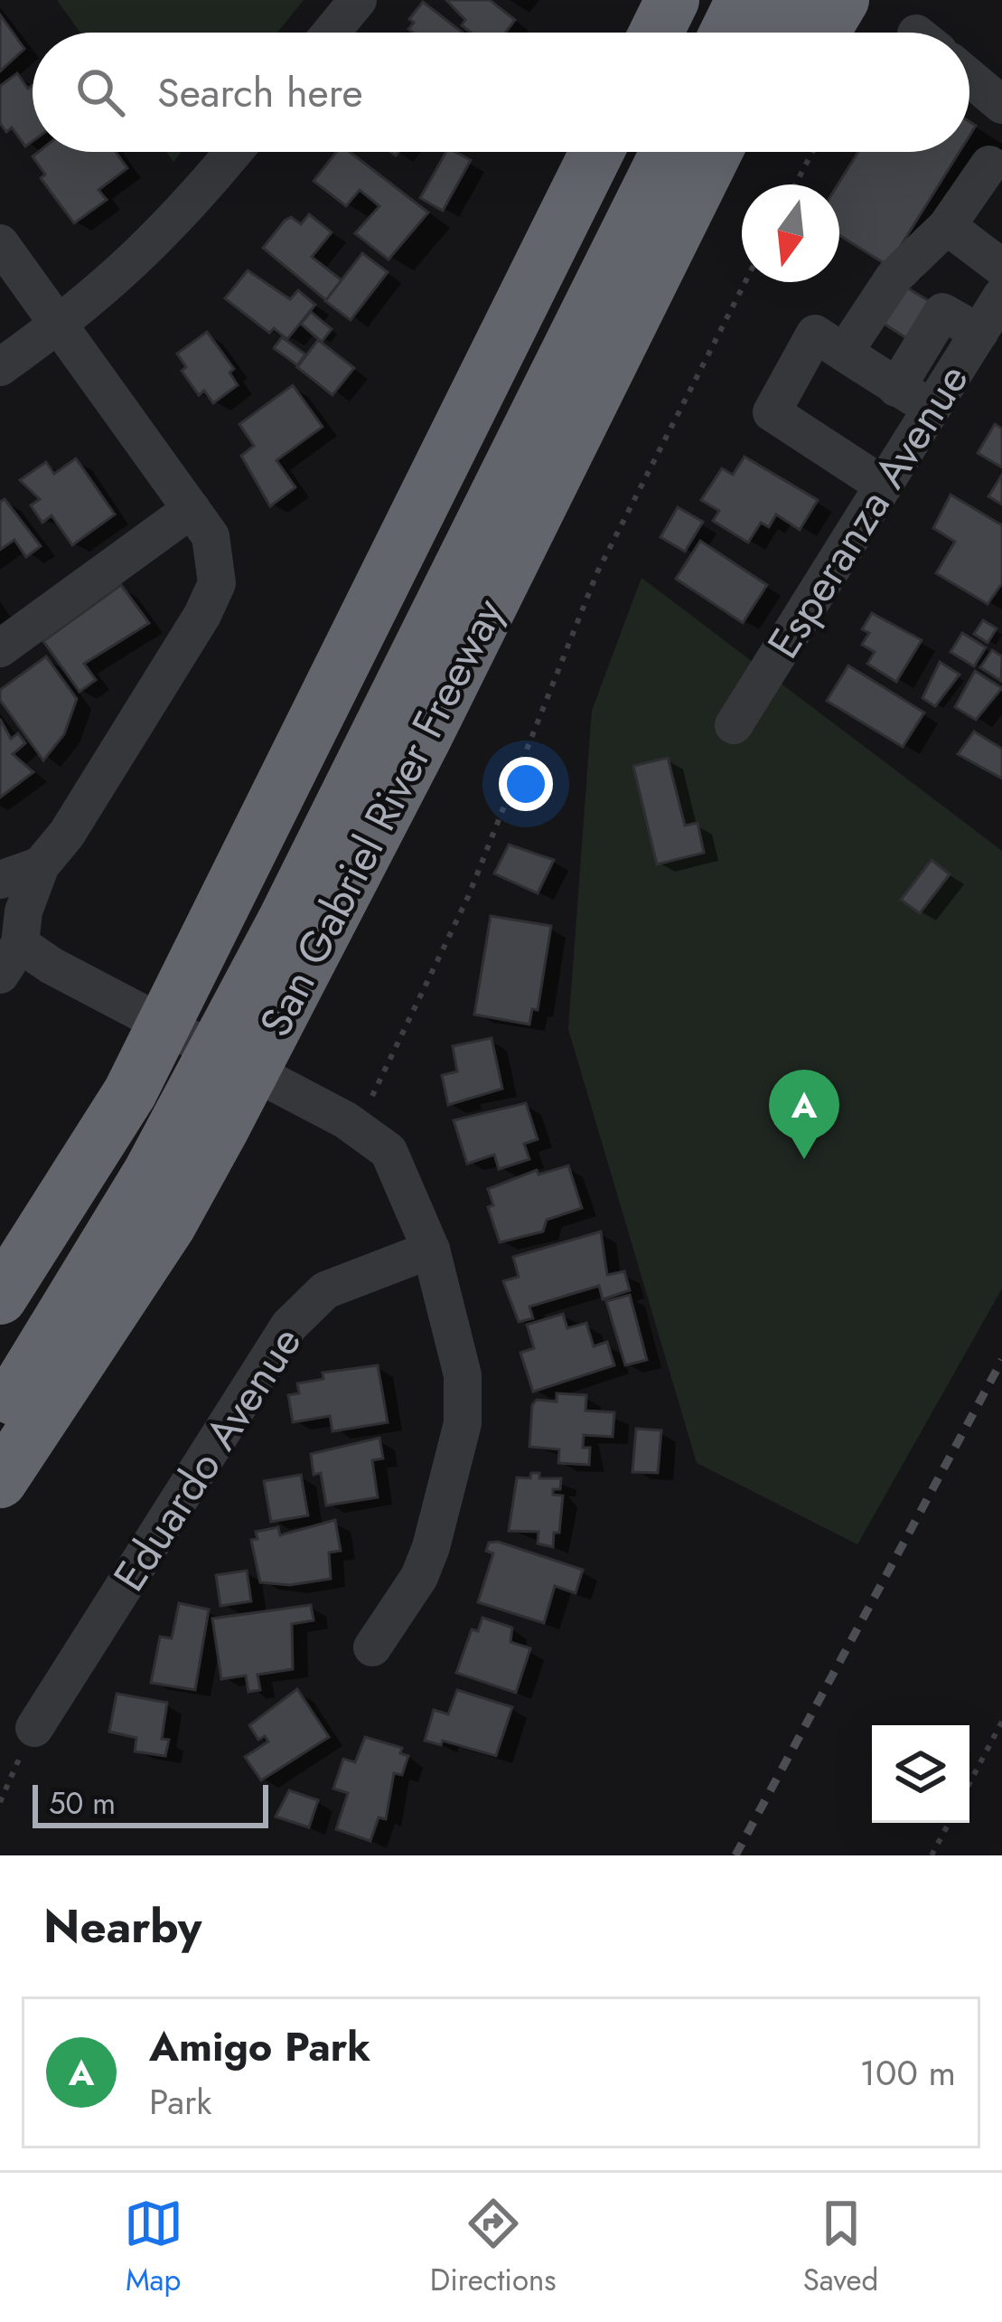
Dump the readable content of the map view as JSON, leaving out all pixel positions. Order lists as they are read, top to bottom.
{
  "streets": {
    "highway": ["San Gabriel River Freeway"],
    "street": ["Esperanza Avenue", "Eduardo Avenue"]
  },
  "scale_bar": "50 m",
  "north": "bottom",
  "page": {
    "search": "Search here",
    "pins": "A",
    "scale": "50 m",
    "heading": "Nearby",
    "list": [
      {
        "mark": "A",
        "name": "Amigo Park",
        "note": "Park",
        "value": "100 m"
      }
    ],
    "nav": ["Map", "Directions", "Saved"]
  }
}
